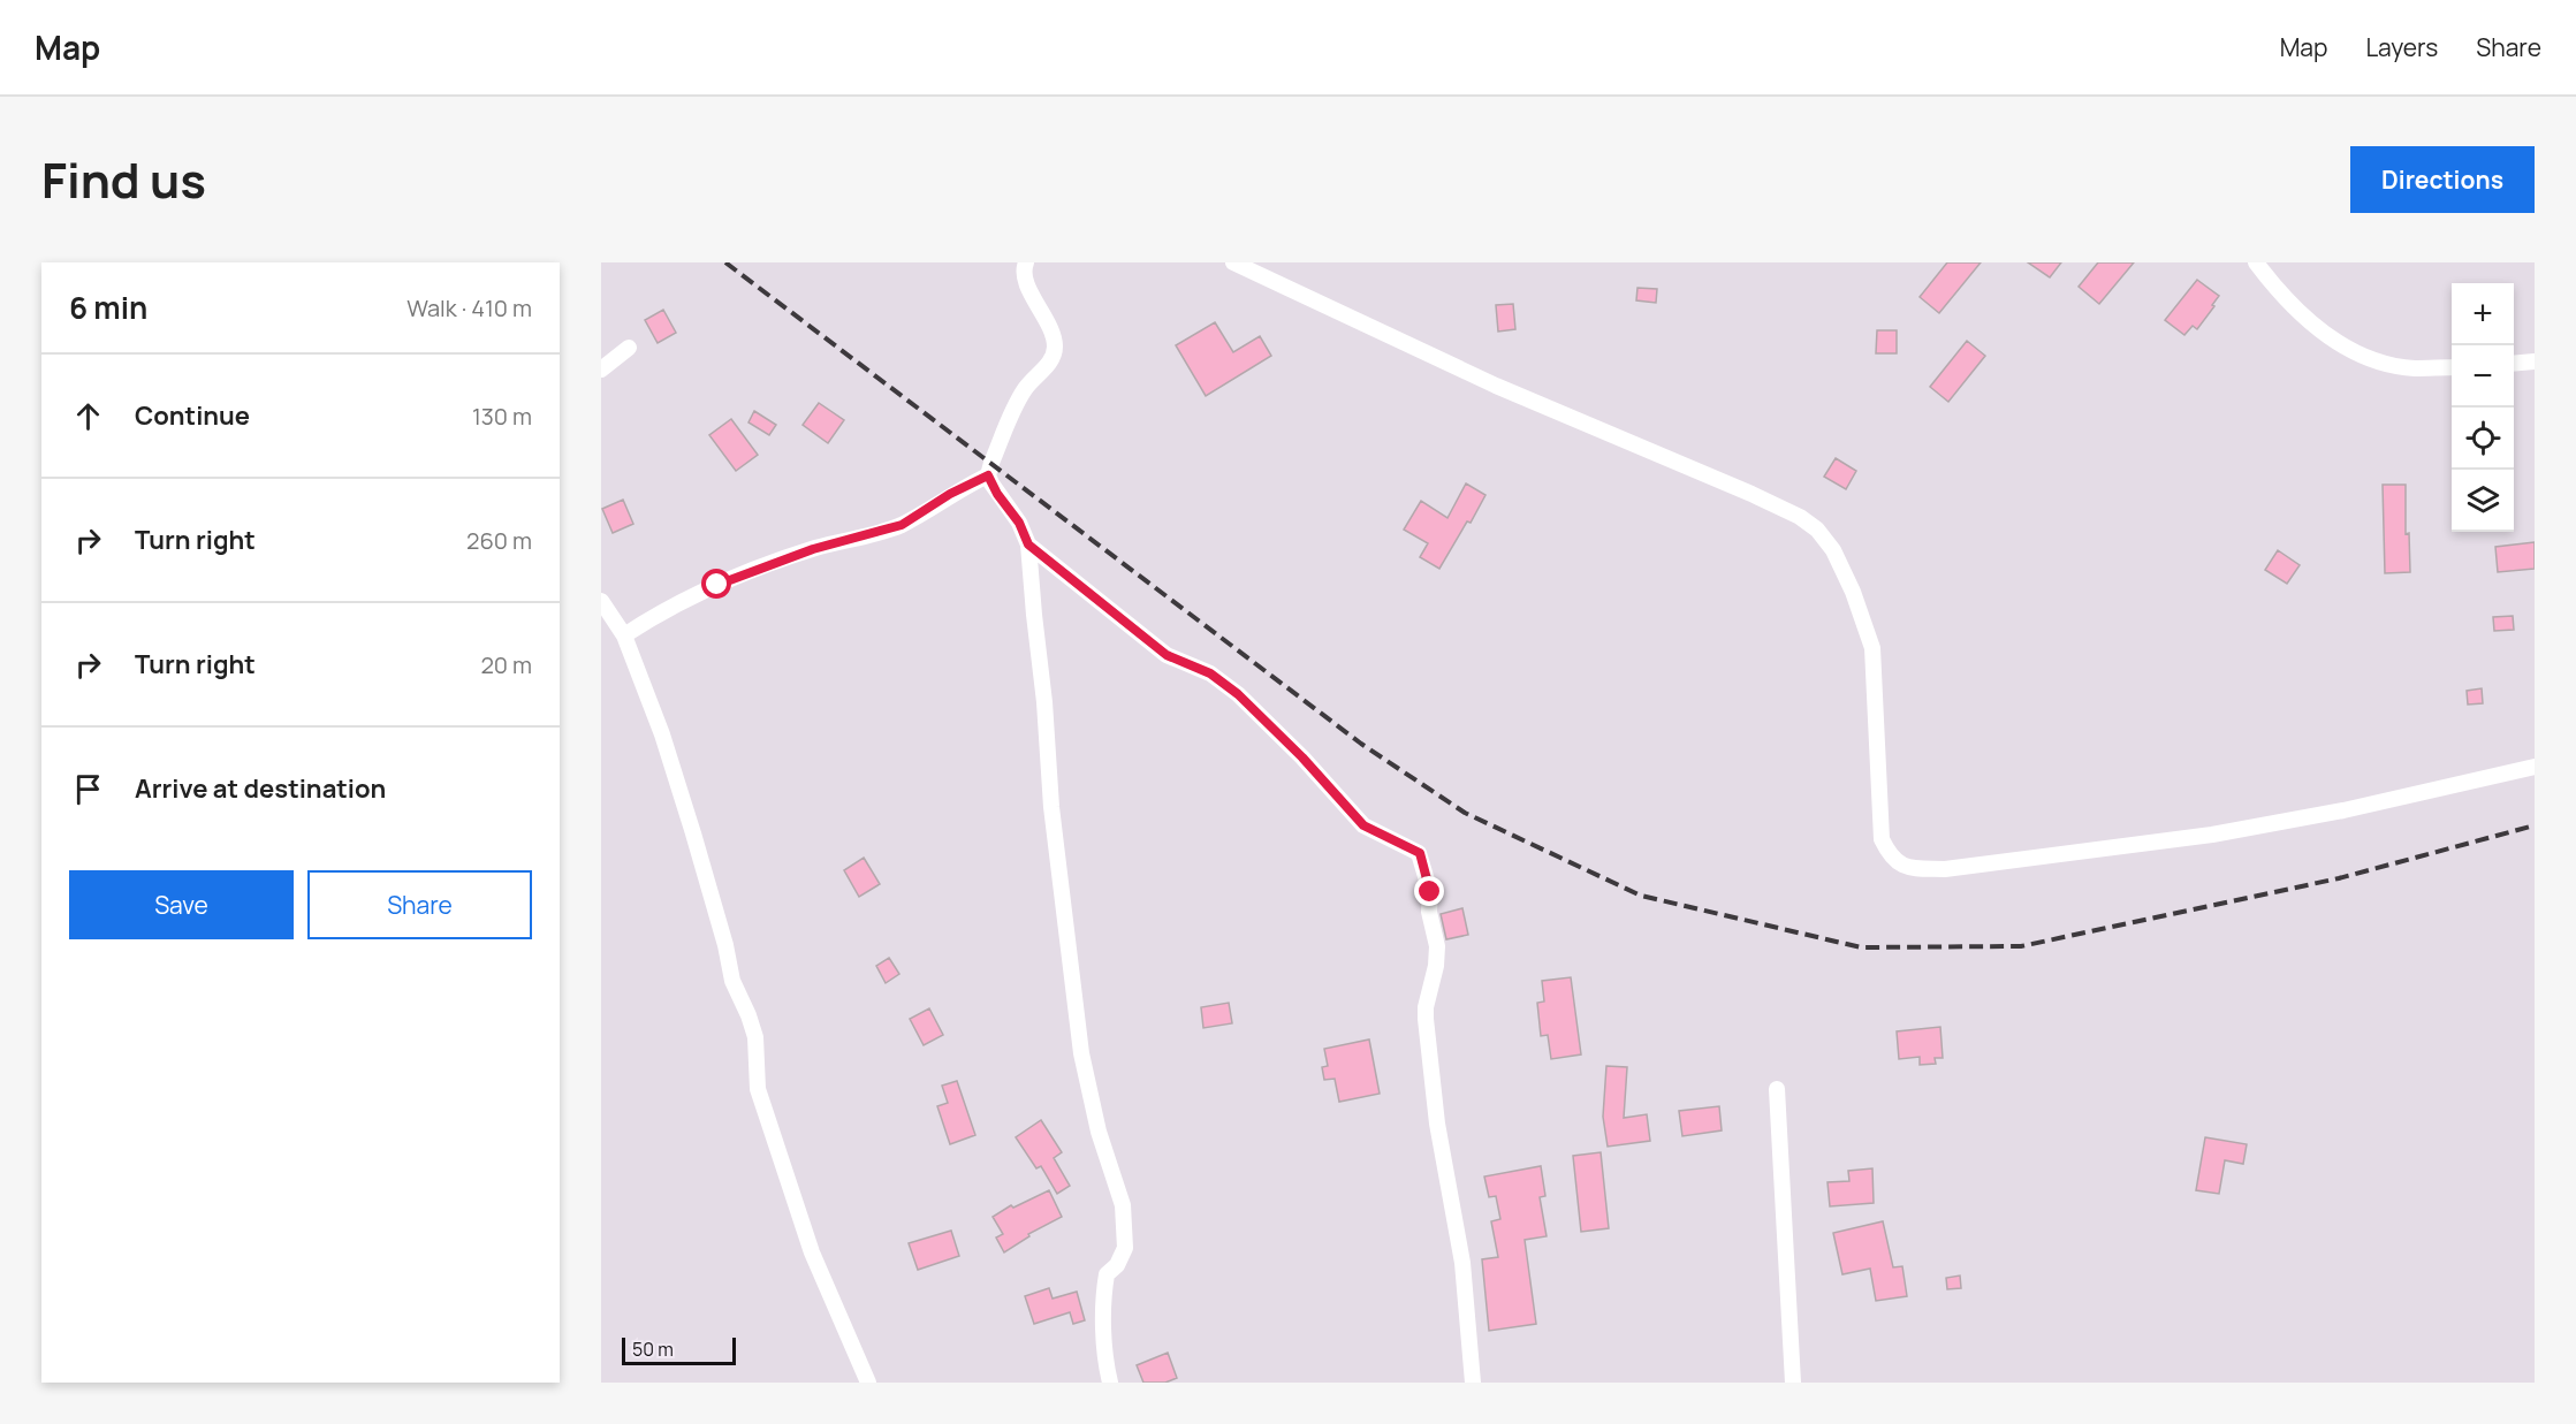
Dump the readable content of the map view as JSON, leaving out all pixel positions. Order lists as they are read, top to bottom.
{
  "scale_bar": "50 m",
  "page": {
    "header": "Map",
    "nav": ["Map", "Layers", "Share"],
    "title": "Find us",
    "buttons": [
      "Directions",
      ["Save", "Share"]
    ],
    "heading": ["6 min", "Walk · 410 m"],
    "map_buttons": ["+", "−"],
    "list": [
      ["Continue", "130 m"],
      ["Turn right", "260 m"],
      ["Turn right", "20 m"],
      "Arrive at destination"
    ],
    "scale": "50 m"
  }
}
